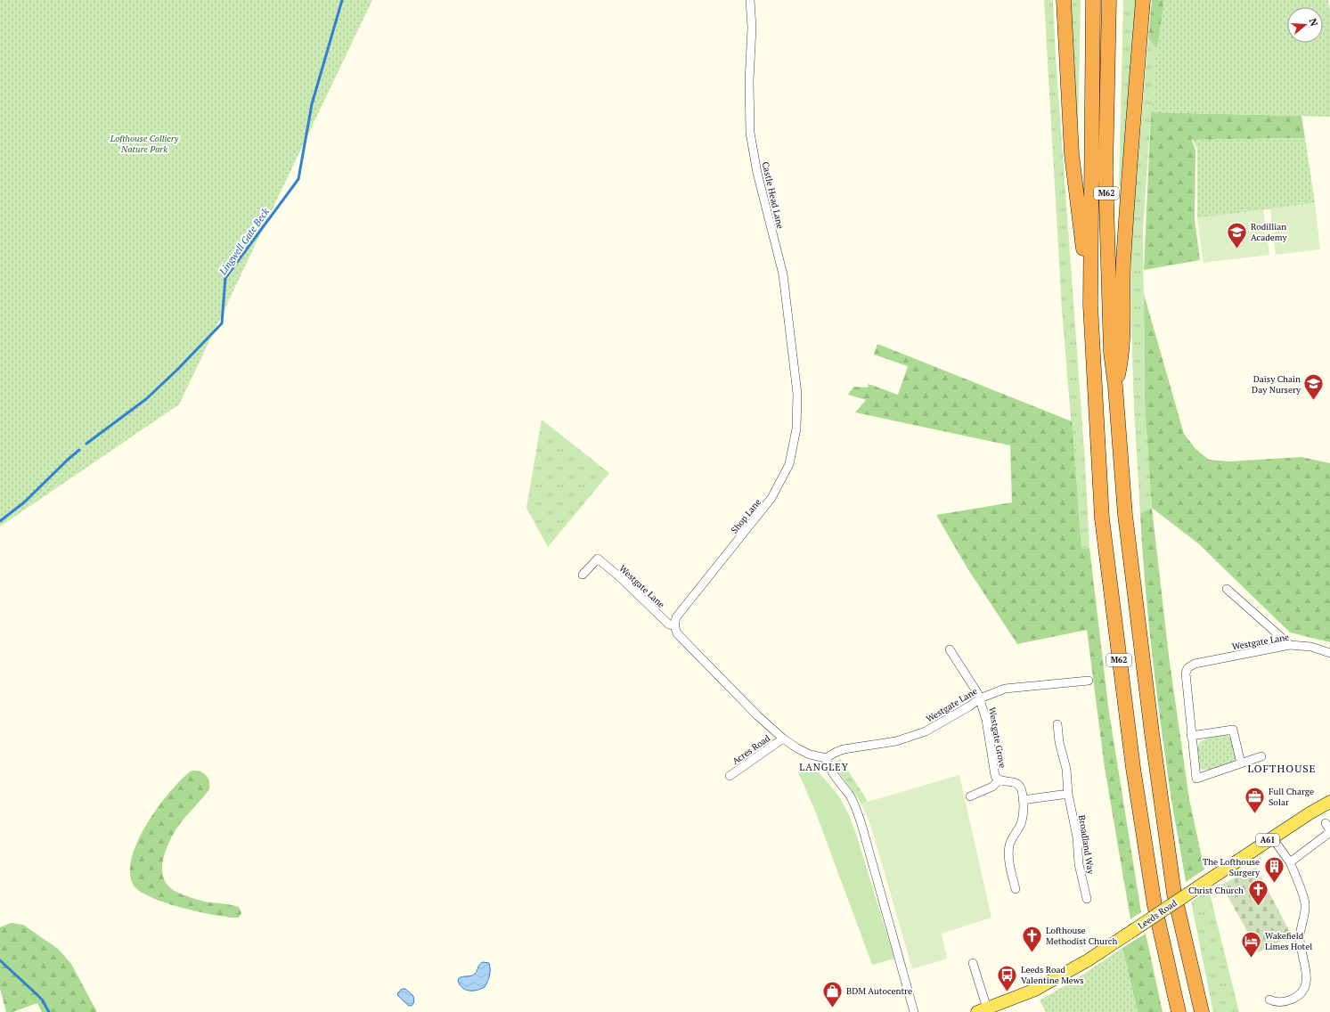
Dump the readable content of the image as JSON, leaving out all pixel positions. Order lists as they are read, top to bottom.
{
  "streets": {
    "highway": ["M62"],
    "main road": ["A61", "Leeds Road"],
    "street": [
      "Castle Head Lane",
      "Shop Lane",
      "Westgate Lane",
      "Westgate Grove",
      "Acres Road",
      "Broadland Way"
    ]
  },
  "crossings": [
    ["Castle Head Lane", "Shop Lane"],
    ["Shop Lane", "Westgate Lane"],
    ["Westgate Lane", "Westgate Grove"]
  ],
  "districts": ["LANGLEY", "LOFTHOUSE"],
  "water": ["Lingwell Gate Beck"],
  "parks": ["Lofthouse Colliery Nature Park"],
  "places": {
    "school or university": ["Rodillian Academy", "Daisy Chain Day Nursery"],
    "office": ["Full Charge Solar"],
    "building": ["The Lofthouse Surgery"],
    "church": ["Christ Church", "Lofthouse Methodist Church"],
    "hotel": ["Wakefield Limes Hotel"],
    "bus stop": ["Leeds Road Valentine Mews"],
    "shop": ["BDM Autocentre"]
  },
  "north": "right"
}
